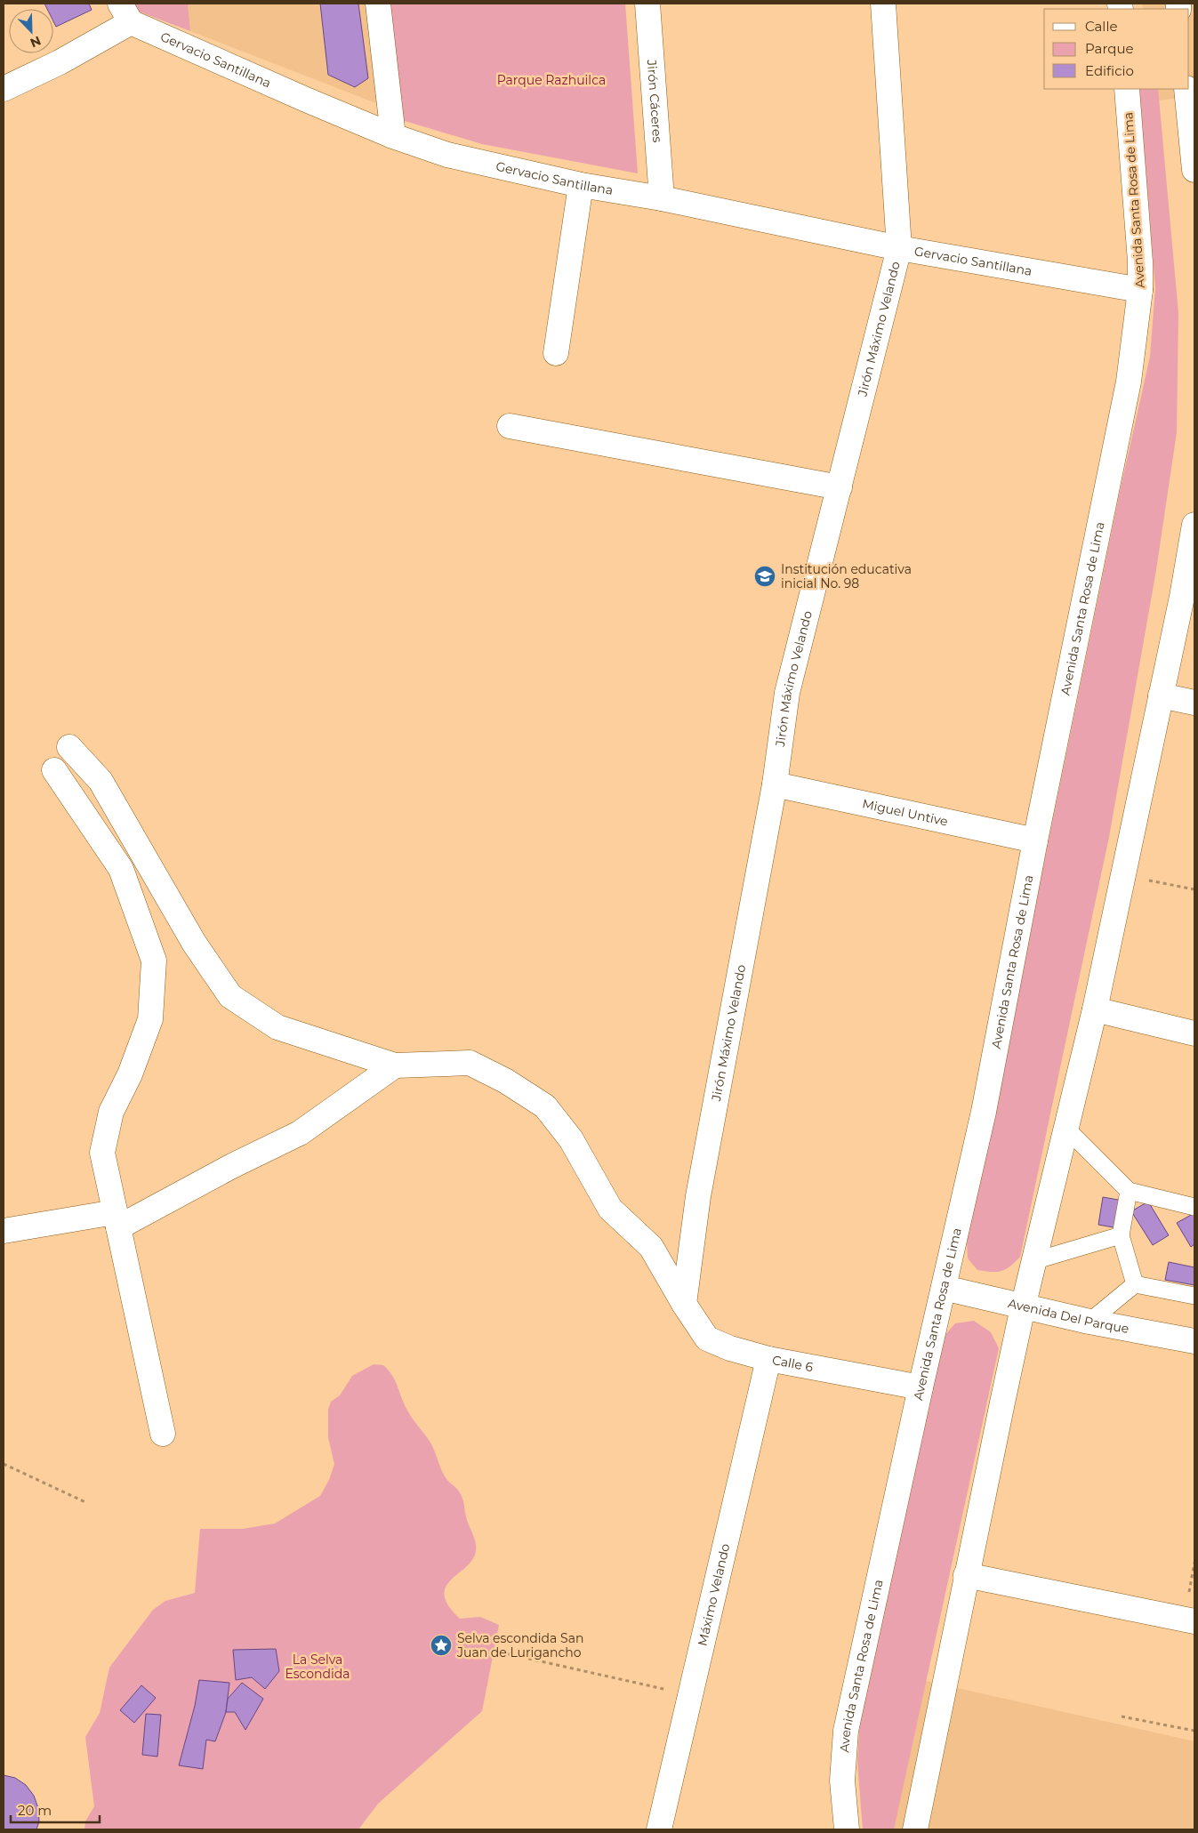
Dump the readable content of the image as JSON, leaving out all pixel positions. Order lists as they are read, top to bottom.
{
  "streets": {
    "street": [
      "Gervacio Santillana",
      "Jirón Cáceres",
      "Avenida Santa Rosa de Lima",
      "Jirón Máximo Velando",
      "Miguel Untive",
      "Avenida Del Parque",
      "Calle 6",
      "Máximo Velando"
    ]
  },
  "crossings": [
    ["Gervacio Santillana", "Jirón Cáceres"],
    ["Gervacio Santillana", "Avenida Santa Rosa de Lima"],
    ["Gervacio Santillana", "Jirón Máximo Velando"],
    ["Avenida Santa Rosa de Lima", "Miguel Untive"],
    ["Avenida Santa Rosa de Lima", "Avenida Del Parque"],
    ["Avenida Santa Rosa de Lima", "Calle 6"],
    ["Jirón Máximo Velando", "Miguel Untive"],
    ["Jirón Máximo Velando", "Calle 6"],
    ["Calle 6", "Máximo Velando"]
  ],
  "parks": ["Parque Razhuilca", "La Selva Escondida"],
  "places": {
    "school or university": ["Institución educativa inicial No. 98"],
    "place": ["Selva escondida San Juan de Lurigancho"]
  },
  "legend": ["Calle", "Parque", "Edificio"],
  "scale_bar": "20 m",
  "north": "bottom right"
}
